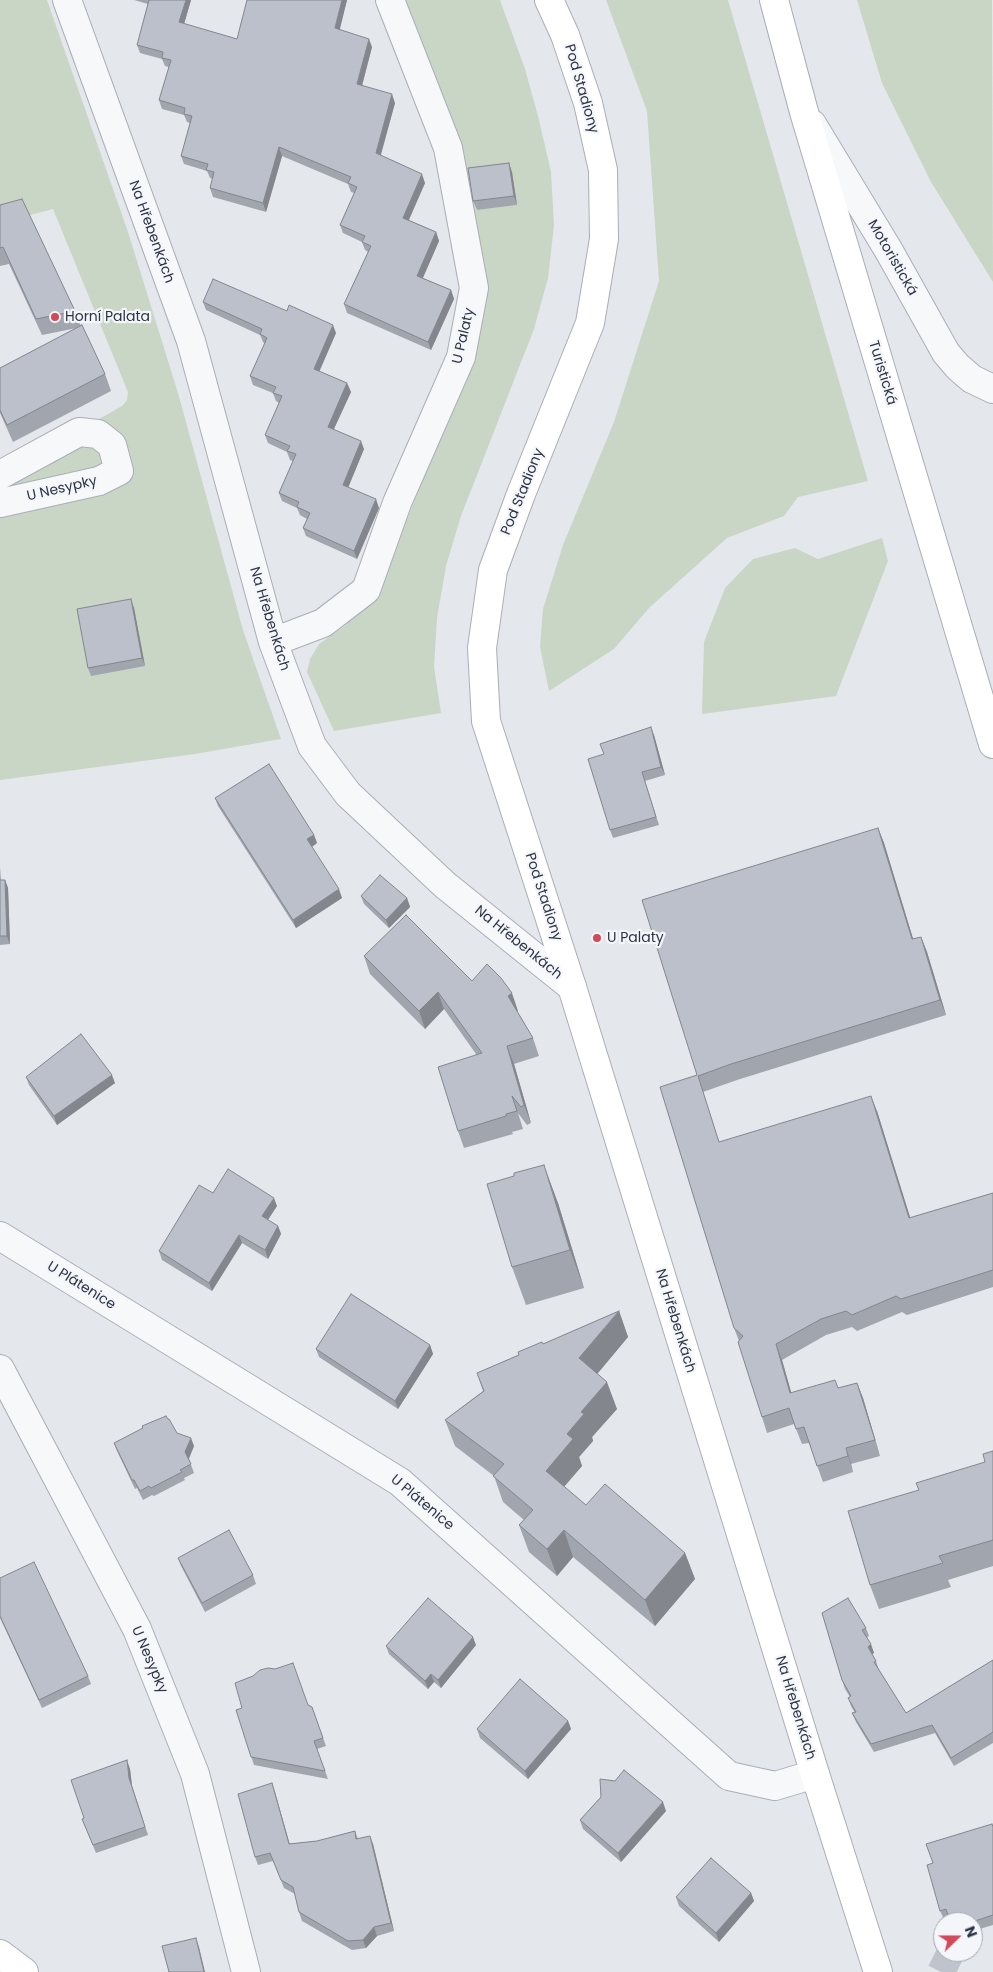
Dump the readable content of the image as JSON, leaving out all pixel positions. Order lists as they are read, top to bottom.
{
  "streets": {
    "street": [
      "Pod Stadiony",
      "Na Hřebenkách",
      "Motoristická",
      "U Palaty",
      "Turistická",
      "U Nesypky",
      "U Plátenice"
    ]
  },
  "crossings": [
    ["Pod Stadiony", "Na Hřebenkách"],
    ["Na Hřebenkách", "U Palaty"],
    ["Na Hřebenkách", "U Plátenice"],
    ["Motoristická", "Turistická"]
  ],
  "places": ["Horní Palata", "U Palaty"],
  "north": "right"
}
